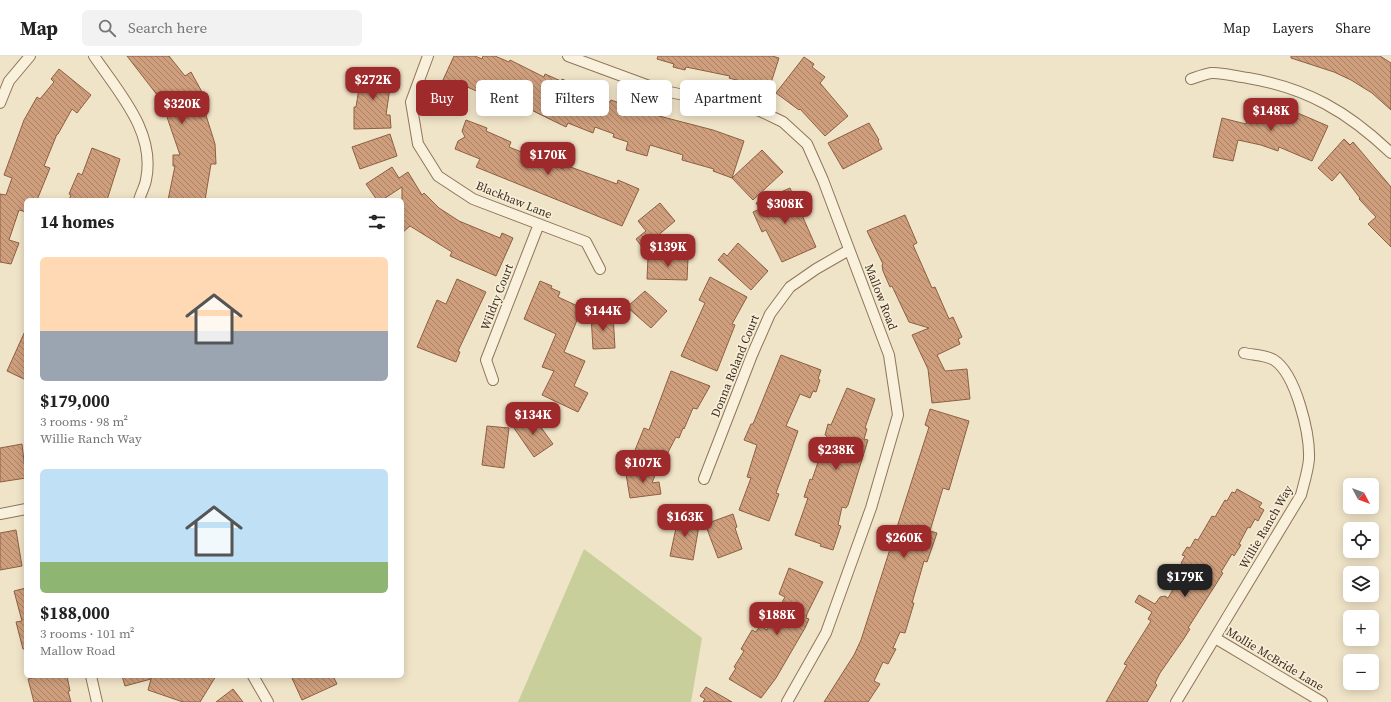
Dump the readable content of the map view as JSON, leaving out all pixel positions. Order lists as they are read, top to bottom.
{
  "streets": {
    "street": [
      "Blackhaw Lane",
      "Wildry Court",
      "Mallow Road",
      "Donna Roland Court",
      "Willie Ranch Way",
      "Mollie McBride Lane"
    ]
  },
  "crossings": [
    ["Blackhaw Lane", "Wildry Court"],
    ["Mallow Road", "Donna Roland Court"],
    ["Willie Ranch Way", "Mollie McBride Lane"]
  ],
  "north": "bottom right",
  "page": {
    "header": "Map",
    "search": "Search here",
    "nav": ["Map", "Layers", "Share"],
    "price": [
      "$272K",
      "$320K",
      "$148K",
      "$170K",
      "$308K",
      "$139K",
      "$144K",
      "$134K",
      "$238K",
      "$107K",
      "$163K",
      "$260K",
      "$179K",
      "$188K"
    ],
    "chip": [
      "Buy",
      "Rent",
      "Filters",
      "New",
      "Apartment"
    ],
    "heading": "14 homes",
    "list": [
      {
        "name": "$179,000",
        "note": "3 rooms · 98 m² · Willie Ranch Way"
      },
      {
        "name": "$188,000",
        "note": "3 rooms · 101 m² · Mallow Road"
      }
    ],
    "map_buttons": ["+", "−"]
  }
}
